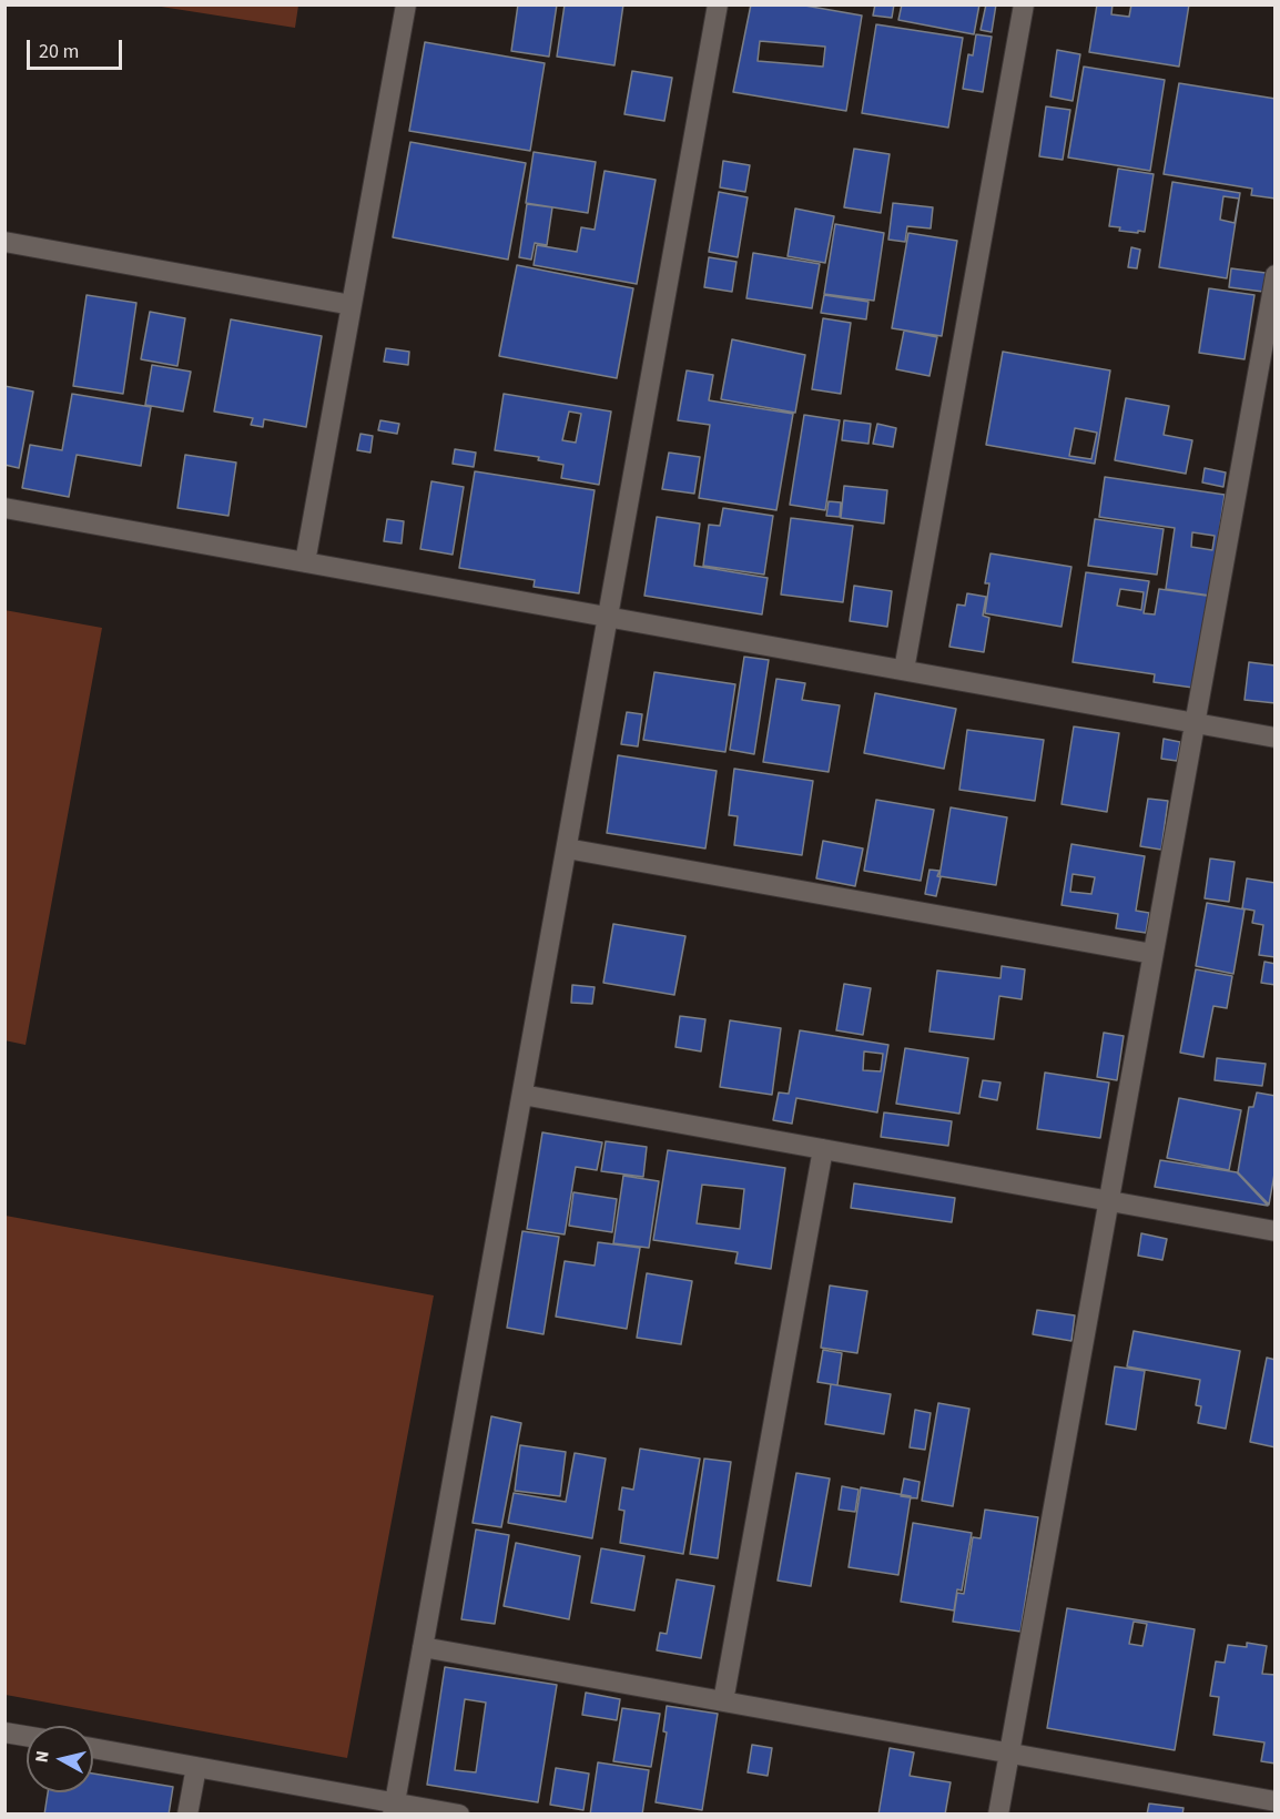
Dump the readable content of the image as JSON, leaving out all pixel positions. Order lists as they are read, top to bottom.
{
  "scale_bar": "20 m",
  "north": "left"
}
